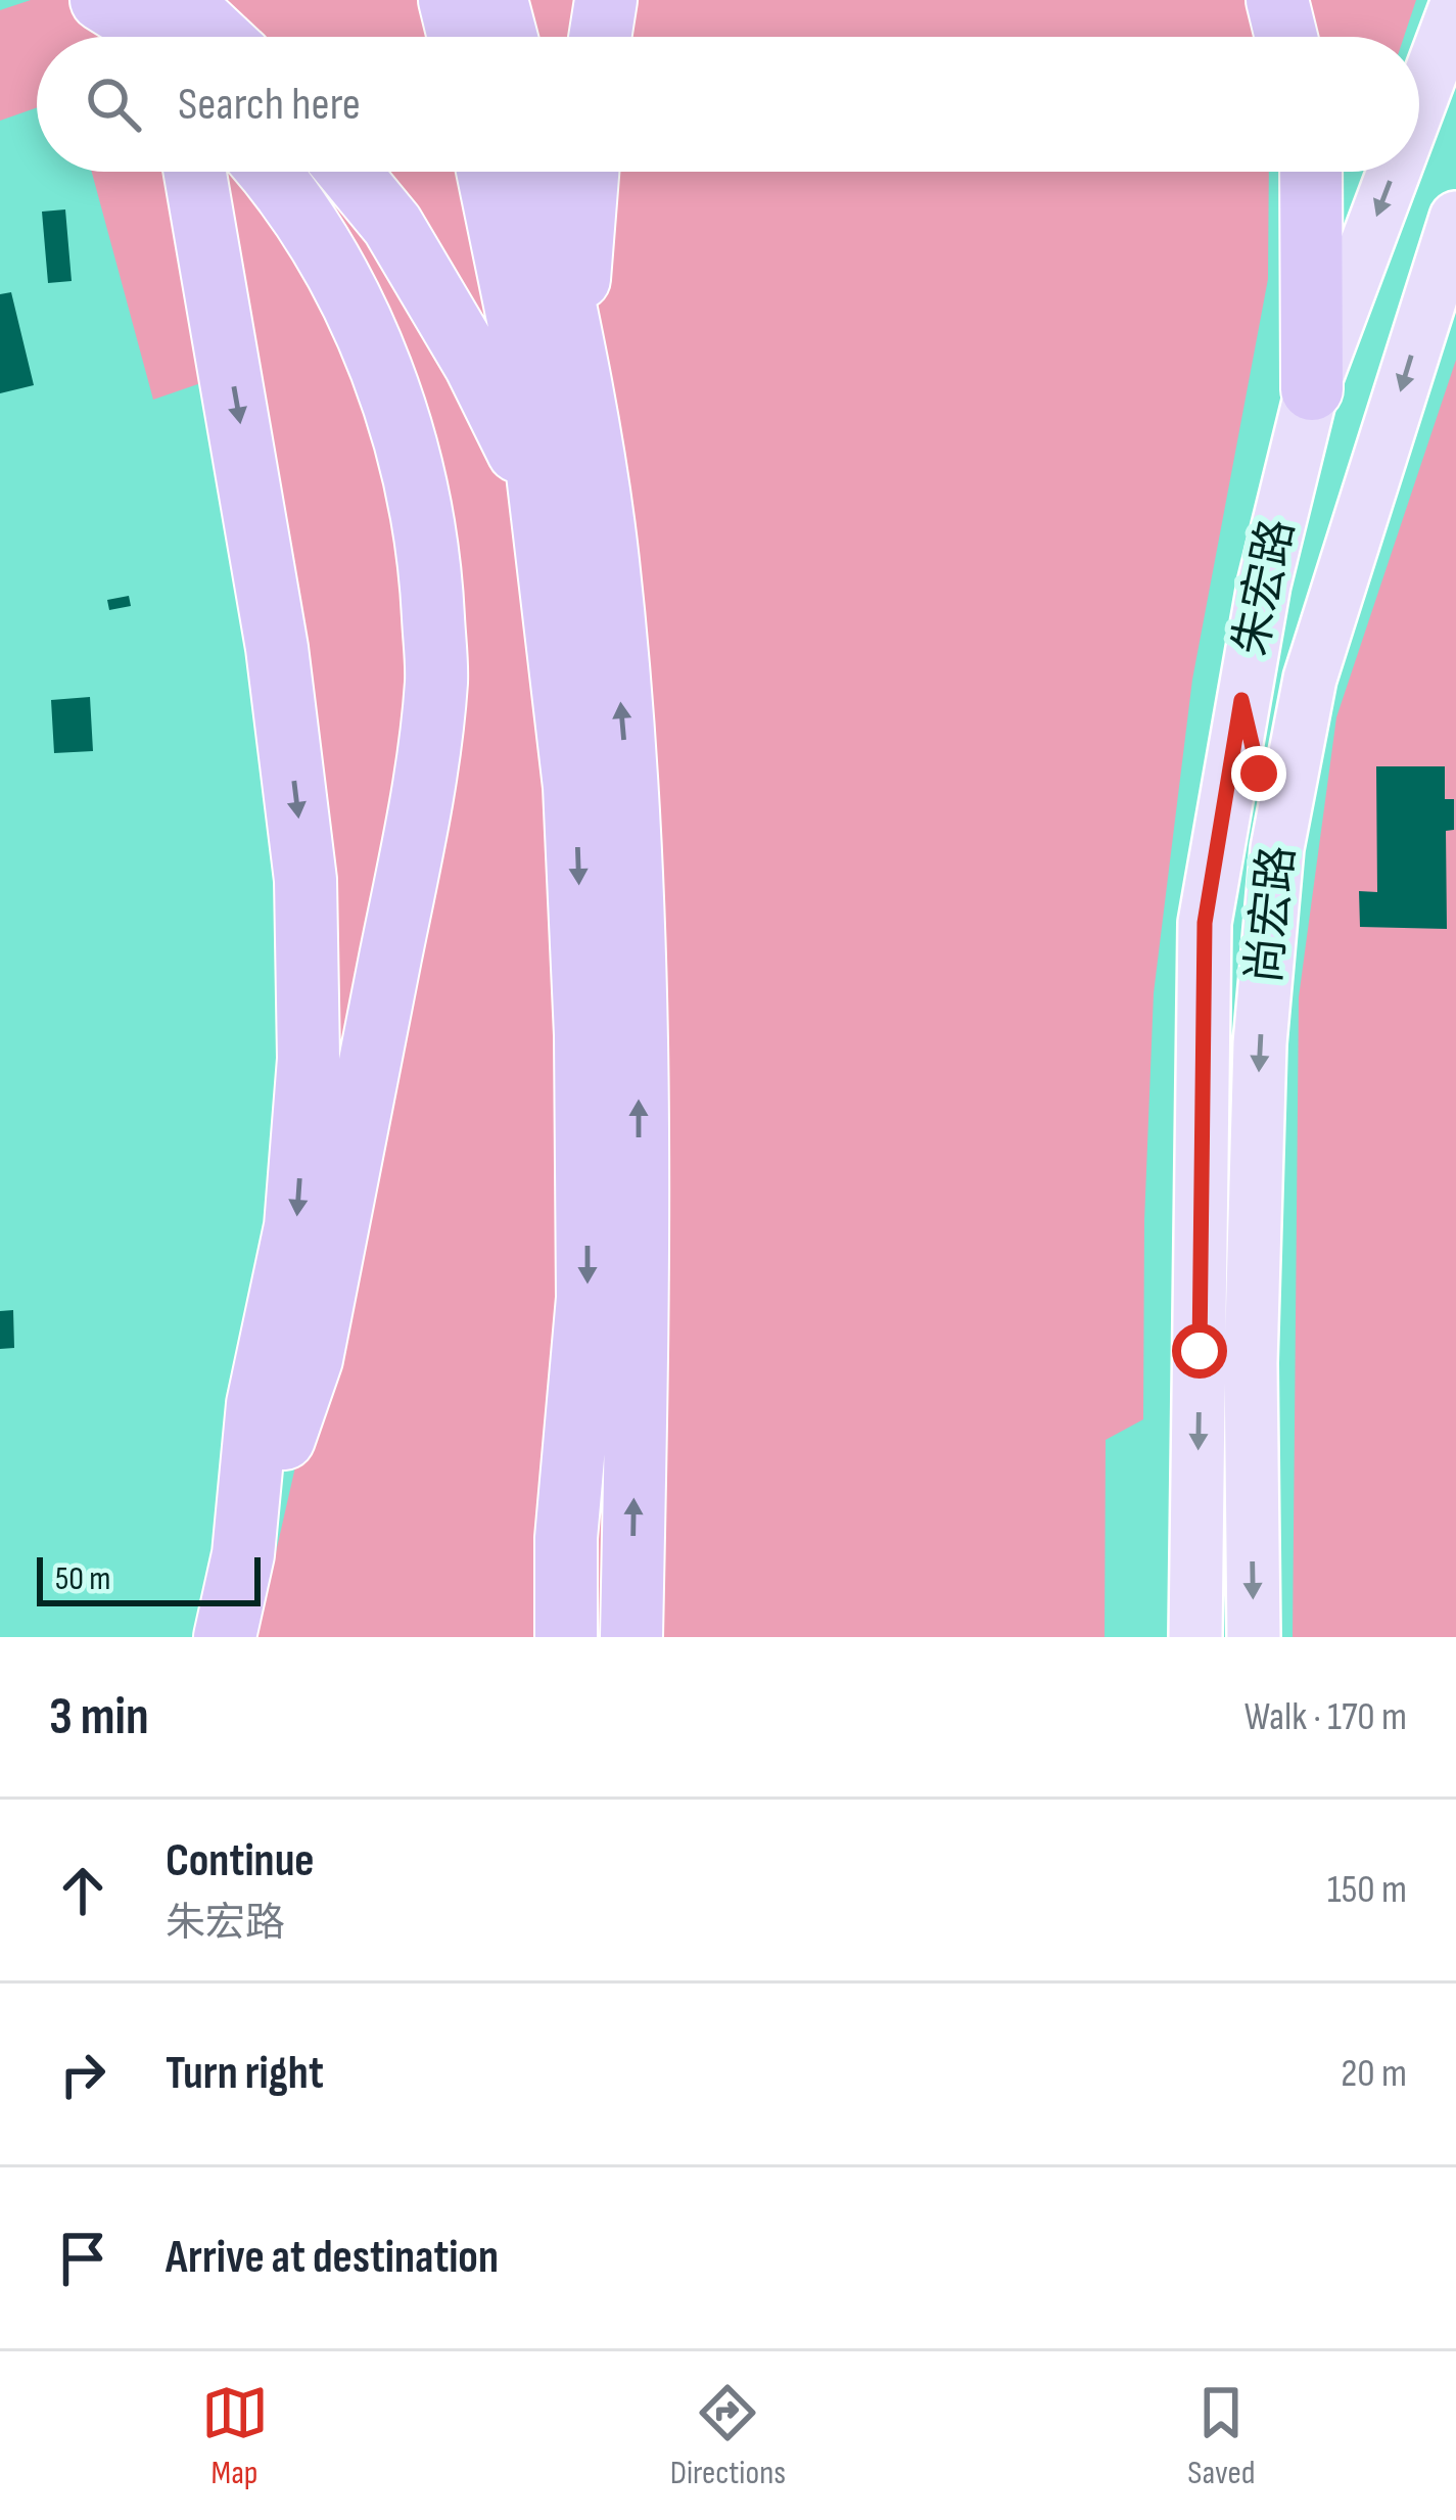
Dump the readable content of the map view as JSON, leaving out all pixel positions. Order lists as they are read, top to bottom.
{
  "streets": {
    "main road": ["朱宏路", "尚宏路"]
  },
  "one_way": ["朱宏路", "尚宏路"],
  "scale_bar": "50 m",
  "page": {
    "search": "Search here",
    "scale": "50 m",
    "heading": ["3 min", "Walk · 170 m"],
    "list": [
      ["Continue", "朱宏路", "150 m"],
      ["Turn right", "20 m"],
      "Arrive at destination"
    ],
    "nav": ["Map", "Directions", "Saved"]
  }
}
